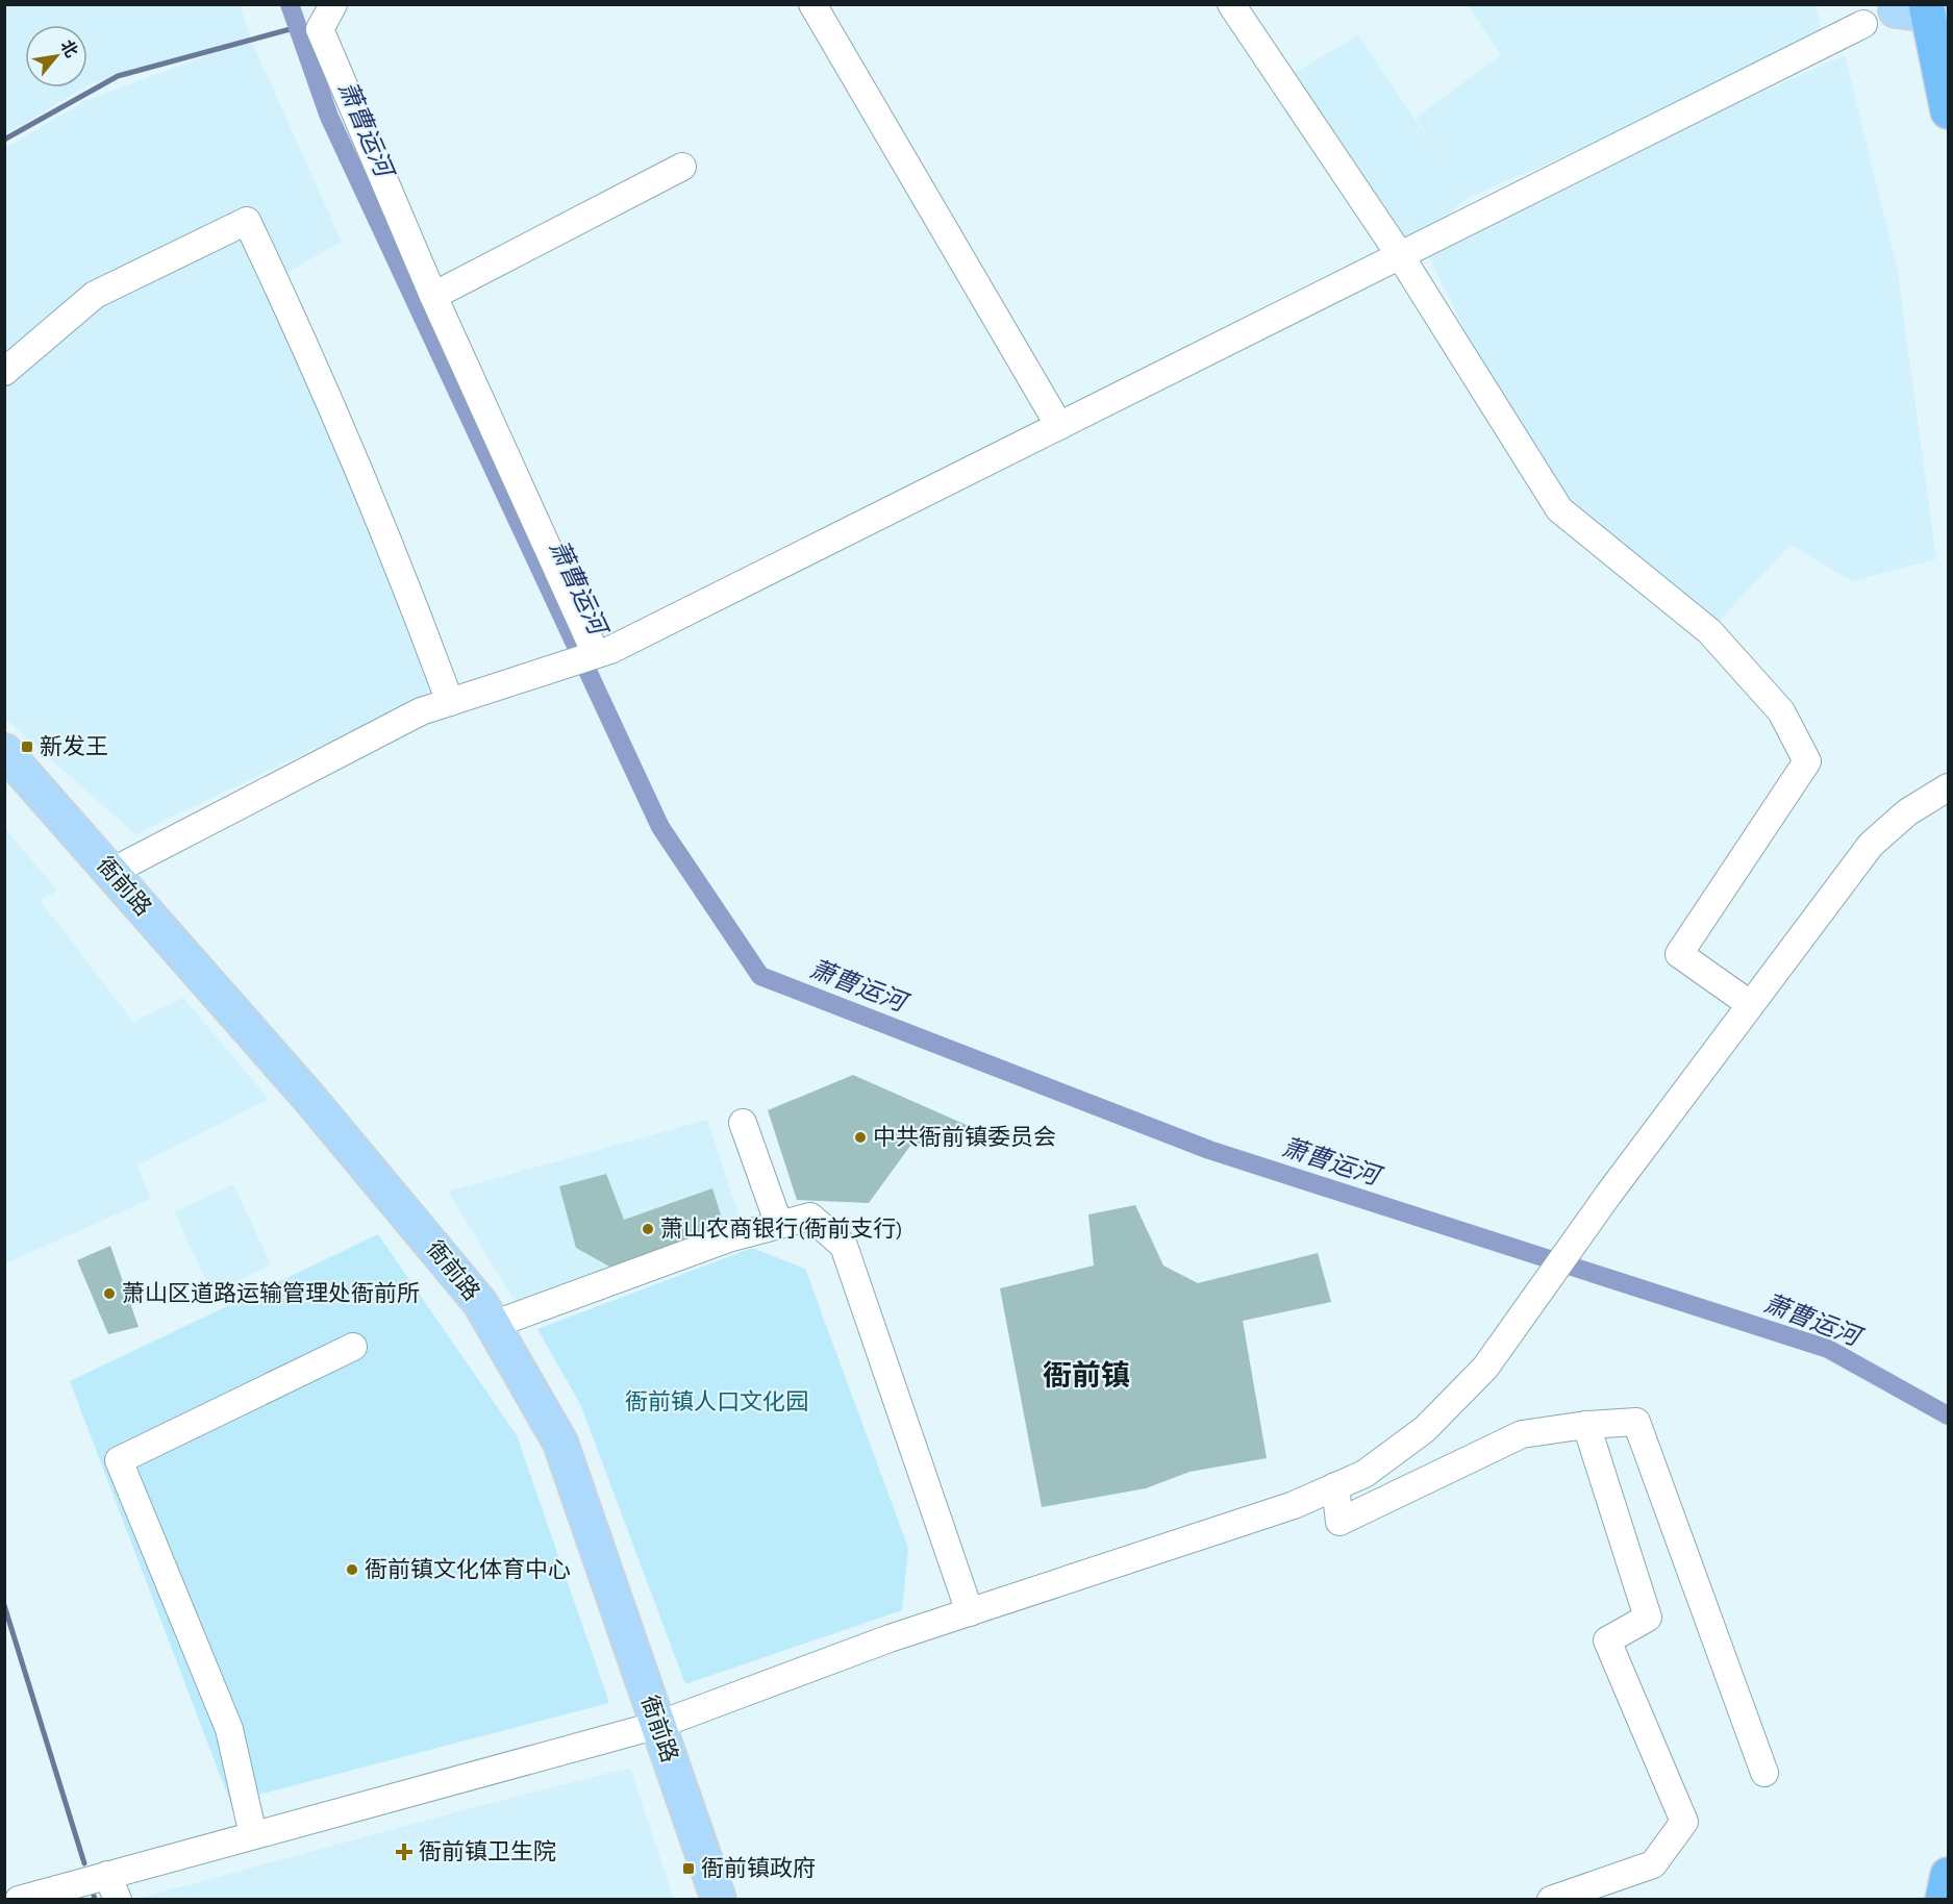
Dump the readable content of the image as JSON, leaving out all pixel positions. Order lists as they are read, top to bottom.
{
  "streets": {
    "main road": ["衙前路"]
  },
  "districts": ["衙前镇"],
  "water": ["萧曹运河"],
  "parks": ["衙前镇人口文化园"],
  "places": {
    "transit": ["新发王", "衙前镇政府"],
    "other": [
      "中共衙前镇委员会",
      "萧山农商银行(衙前支行)",
      "萧山区道路运输管理处衙前所",
      "衙前镇文化体育中心"
    ],
    "health": ["衙前镇卫生院"]
  },
  "north": "top right"
}
